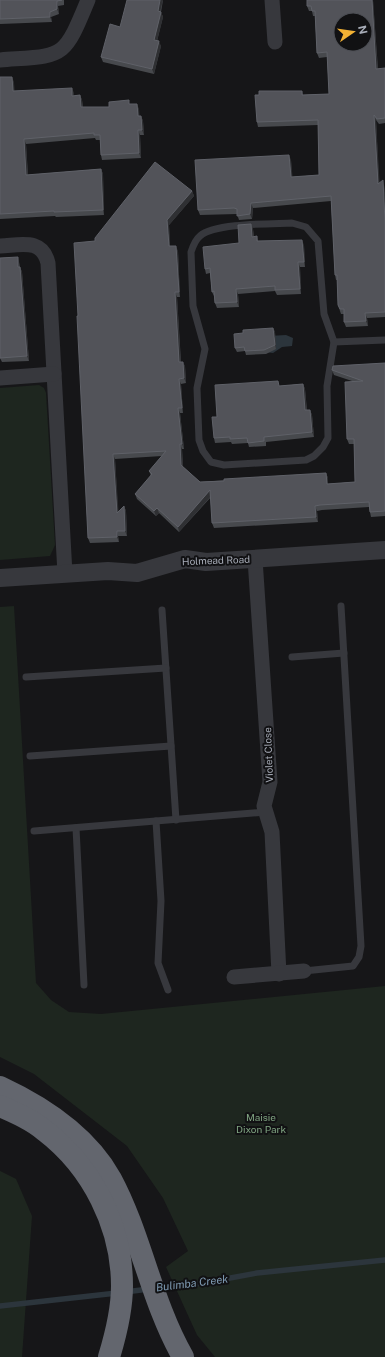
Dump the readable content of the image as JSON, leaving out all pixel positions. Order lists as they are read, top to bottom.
{
  "streets": {
    "street": ["Holmead Road", "Violet Close"]
  },
  "crossings": [
    ["Holmead Road", "Violet Close"]
  ],
  "water": ["Bulimba Creek"],
  "parks": ["Maisie Dixon Park"],
  "north": "right"
}
